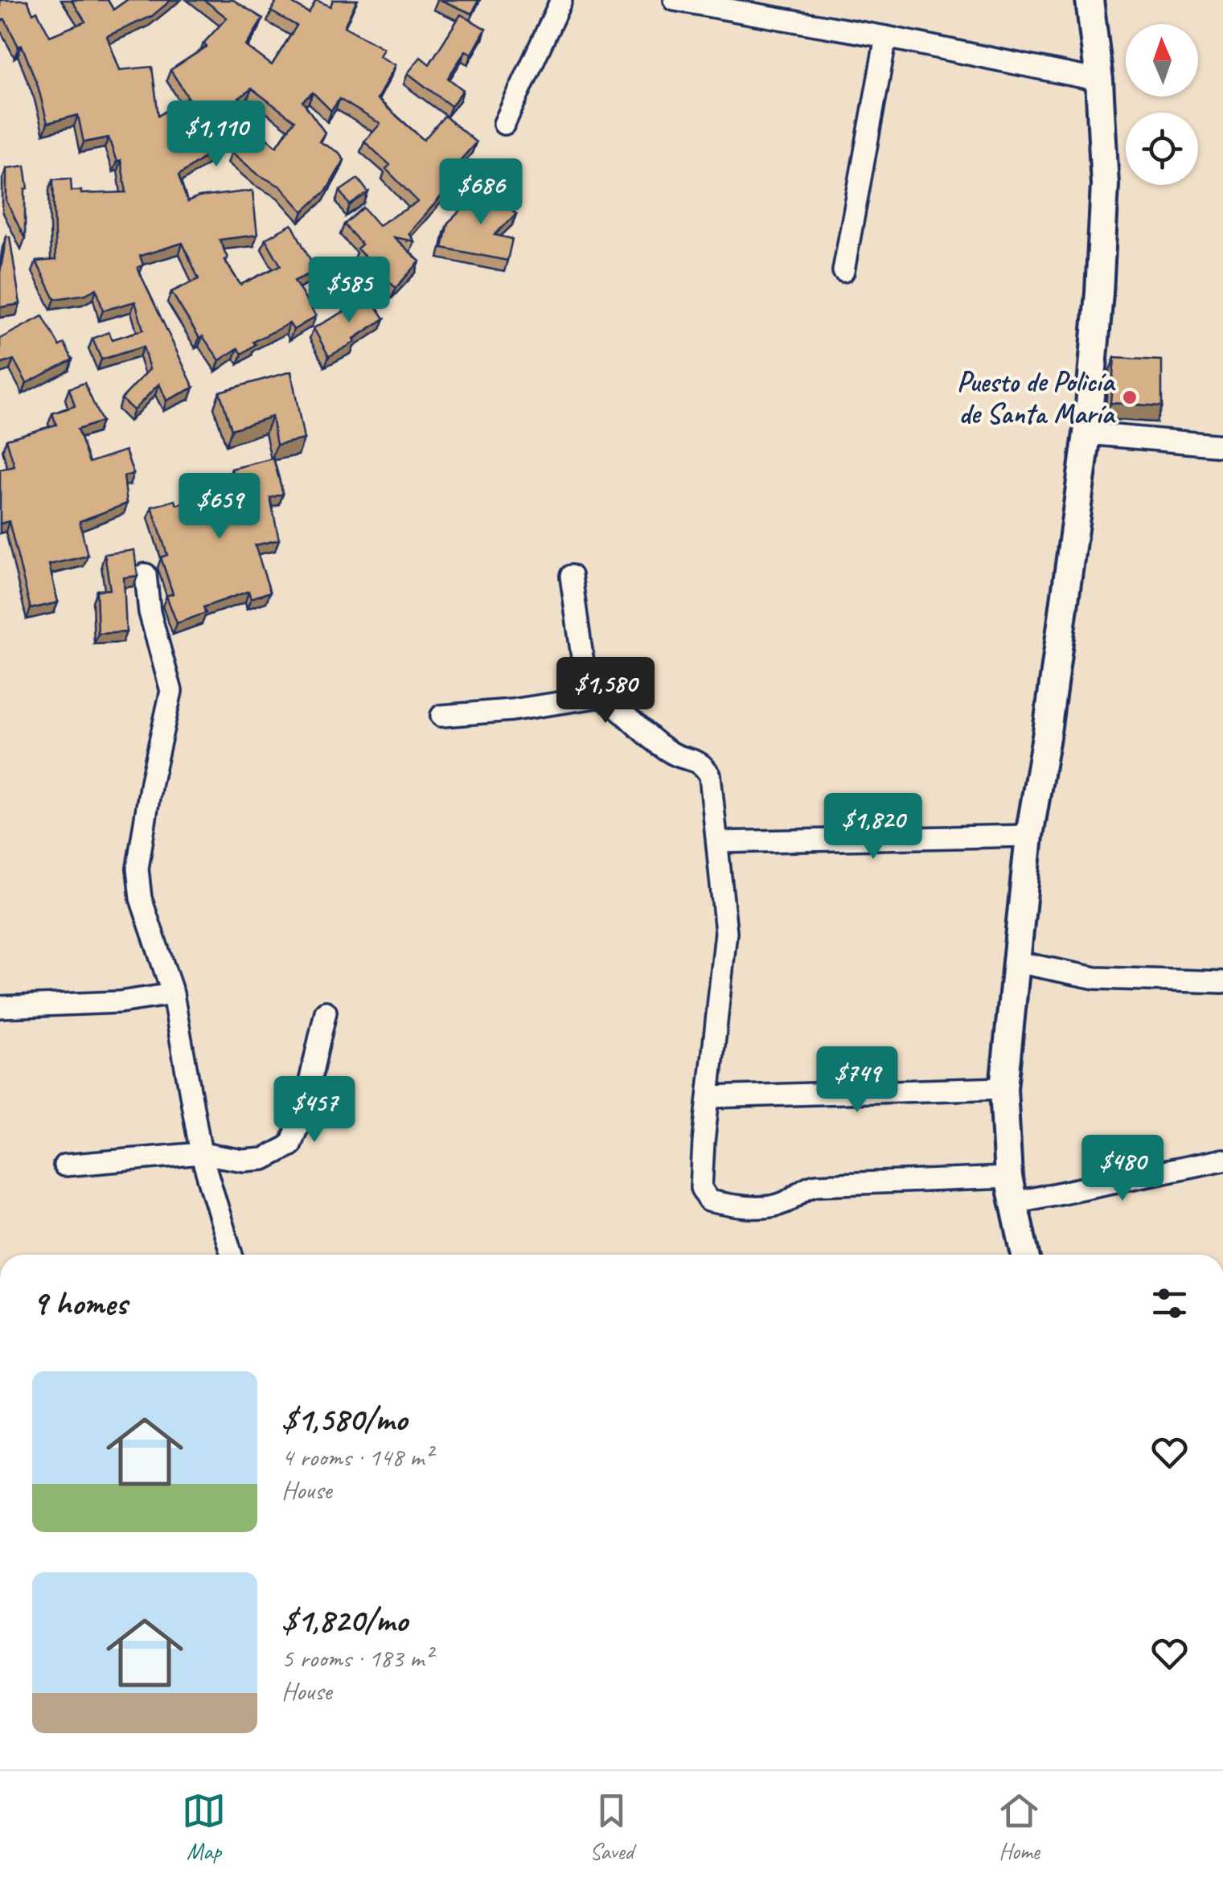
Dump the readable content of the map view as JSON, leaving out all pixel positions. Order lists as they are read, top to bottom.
{
  "places": ["Puesto de Policía de Santa María"],
  "north": "top",
  "page": {
    "price": [
      "$1,110",
      "$686",
      "$585",
      "$659",
      "$1,580",
      "$1,820",
      "$749",
      "$457",
      "$480"
    ],
    "heading": "9 homes",
    "list": [
      {
        "name": "$1,580/mo",
        "note": "4 rooms · 148 m² · House"
      },
      {
        "name": "$1,820/mo",
        "note": "5 rooms · 183 m² · House"
      }
    ],
    "tabs": ["Map", "Saved", "Home"]
  }
}
